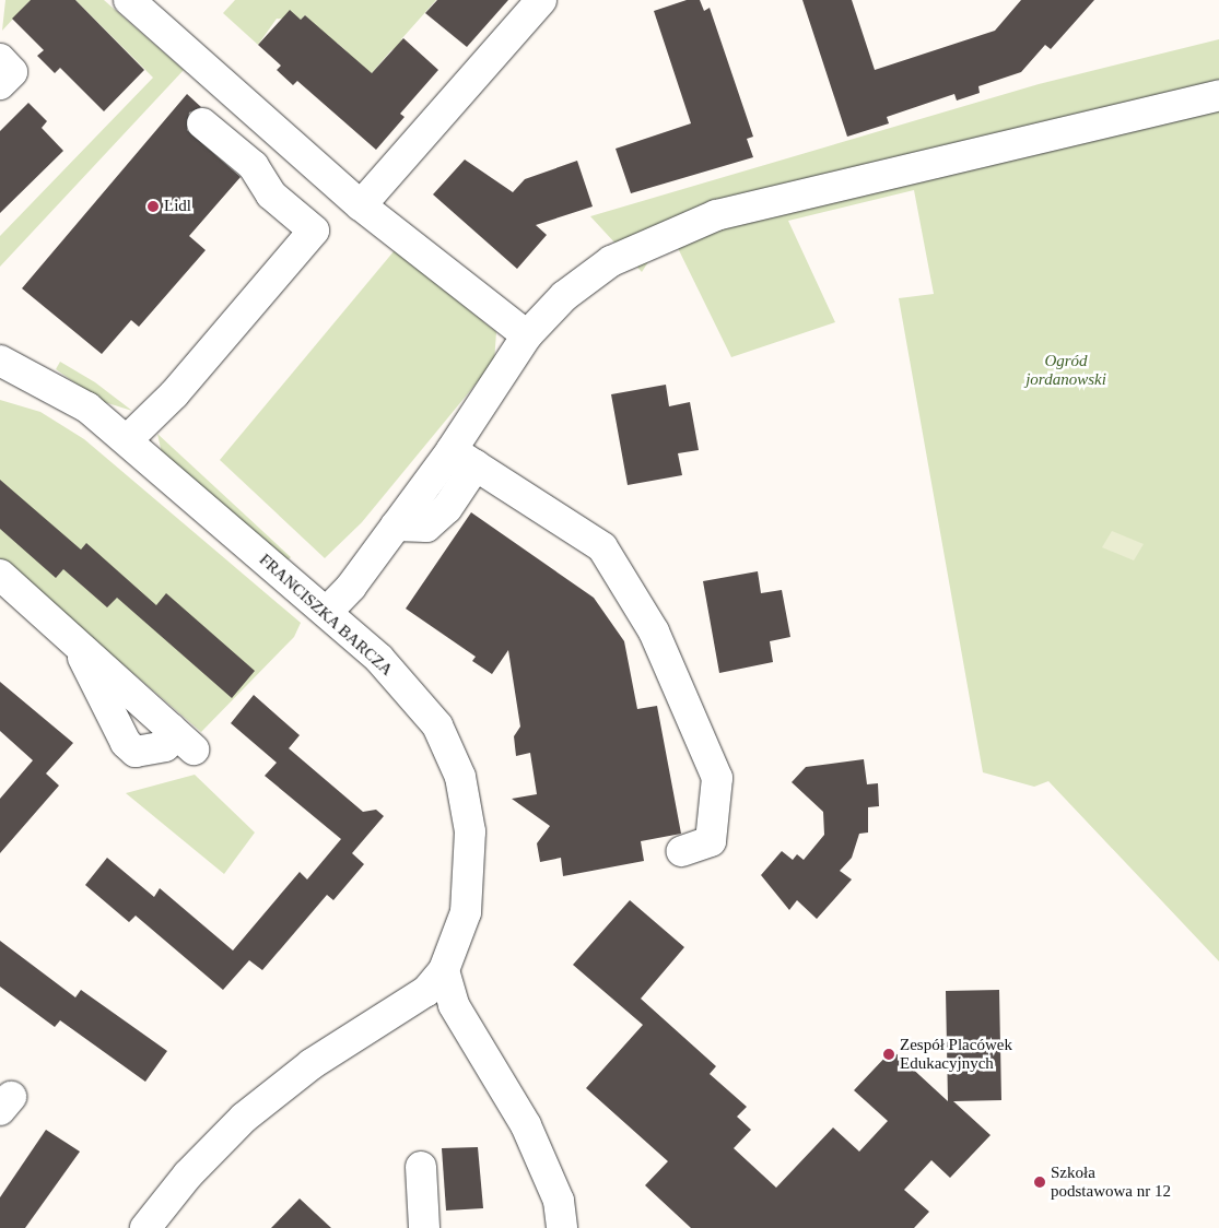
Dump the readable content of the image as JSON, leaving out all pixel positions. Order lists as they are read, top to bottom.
{
  "streets": {
    "street": ["FRANCISZKA BARCZA"]
  },
  "parks": ["Ogród jordanowski"],
  "places": ["Lidl", "Zespół Placówek Edukacyjnych", "Szkoła podstawowa nr 12"]
}
